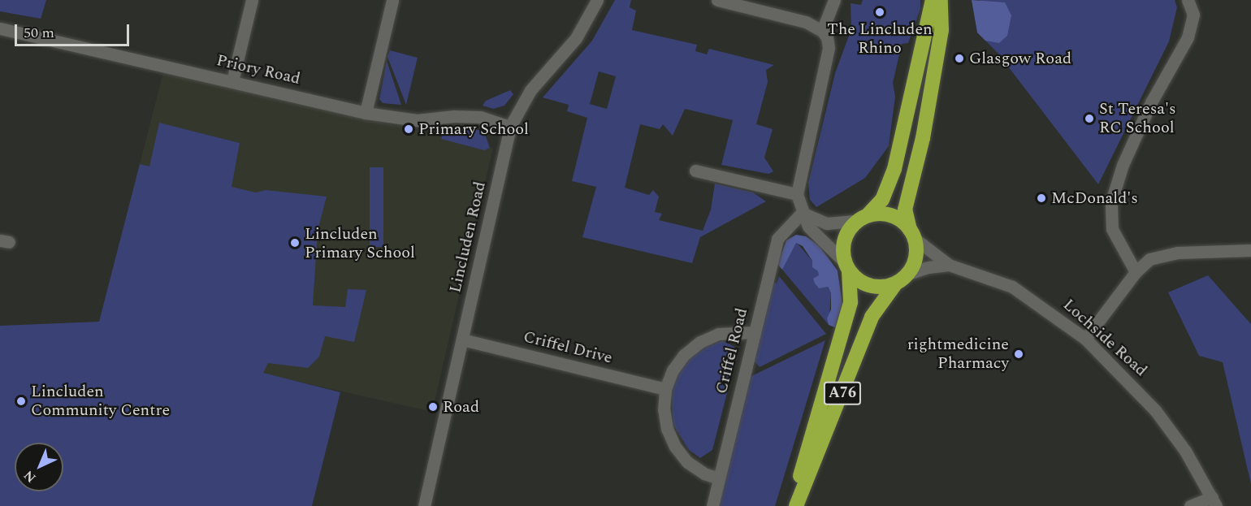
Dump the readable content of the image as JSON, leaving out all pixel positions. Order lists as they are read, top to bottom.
{
  "streets": {
    "highway": ["A76"],
    "street": [
      "Priory Road",
      "Lincluden Road",
      "Lochside Road",
      "Criffel Drive",
      "Criffel Road"
    ]
  },
  "crossings": [
    ["Priory Road", "Lincluden Road"],
    ["Lincluden Road", "Criffel Drive"],
    ["Lochside Road", "A76"]
  ],
  "places": [
    "The Lincluden Rhino",
    "Glasgow Road",
    "St Teresa's RC School",
    "Primary School",
    "McDonald's",
    "Lincluden Primary School",
    "rightmedicine Pharmacy",
    "Lincluden Community Centre",
    "Road"
  ],
  "scale_bar": "50 m",
  "north": "bottom left"
}
